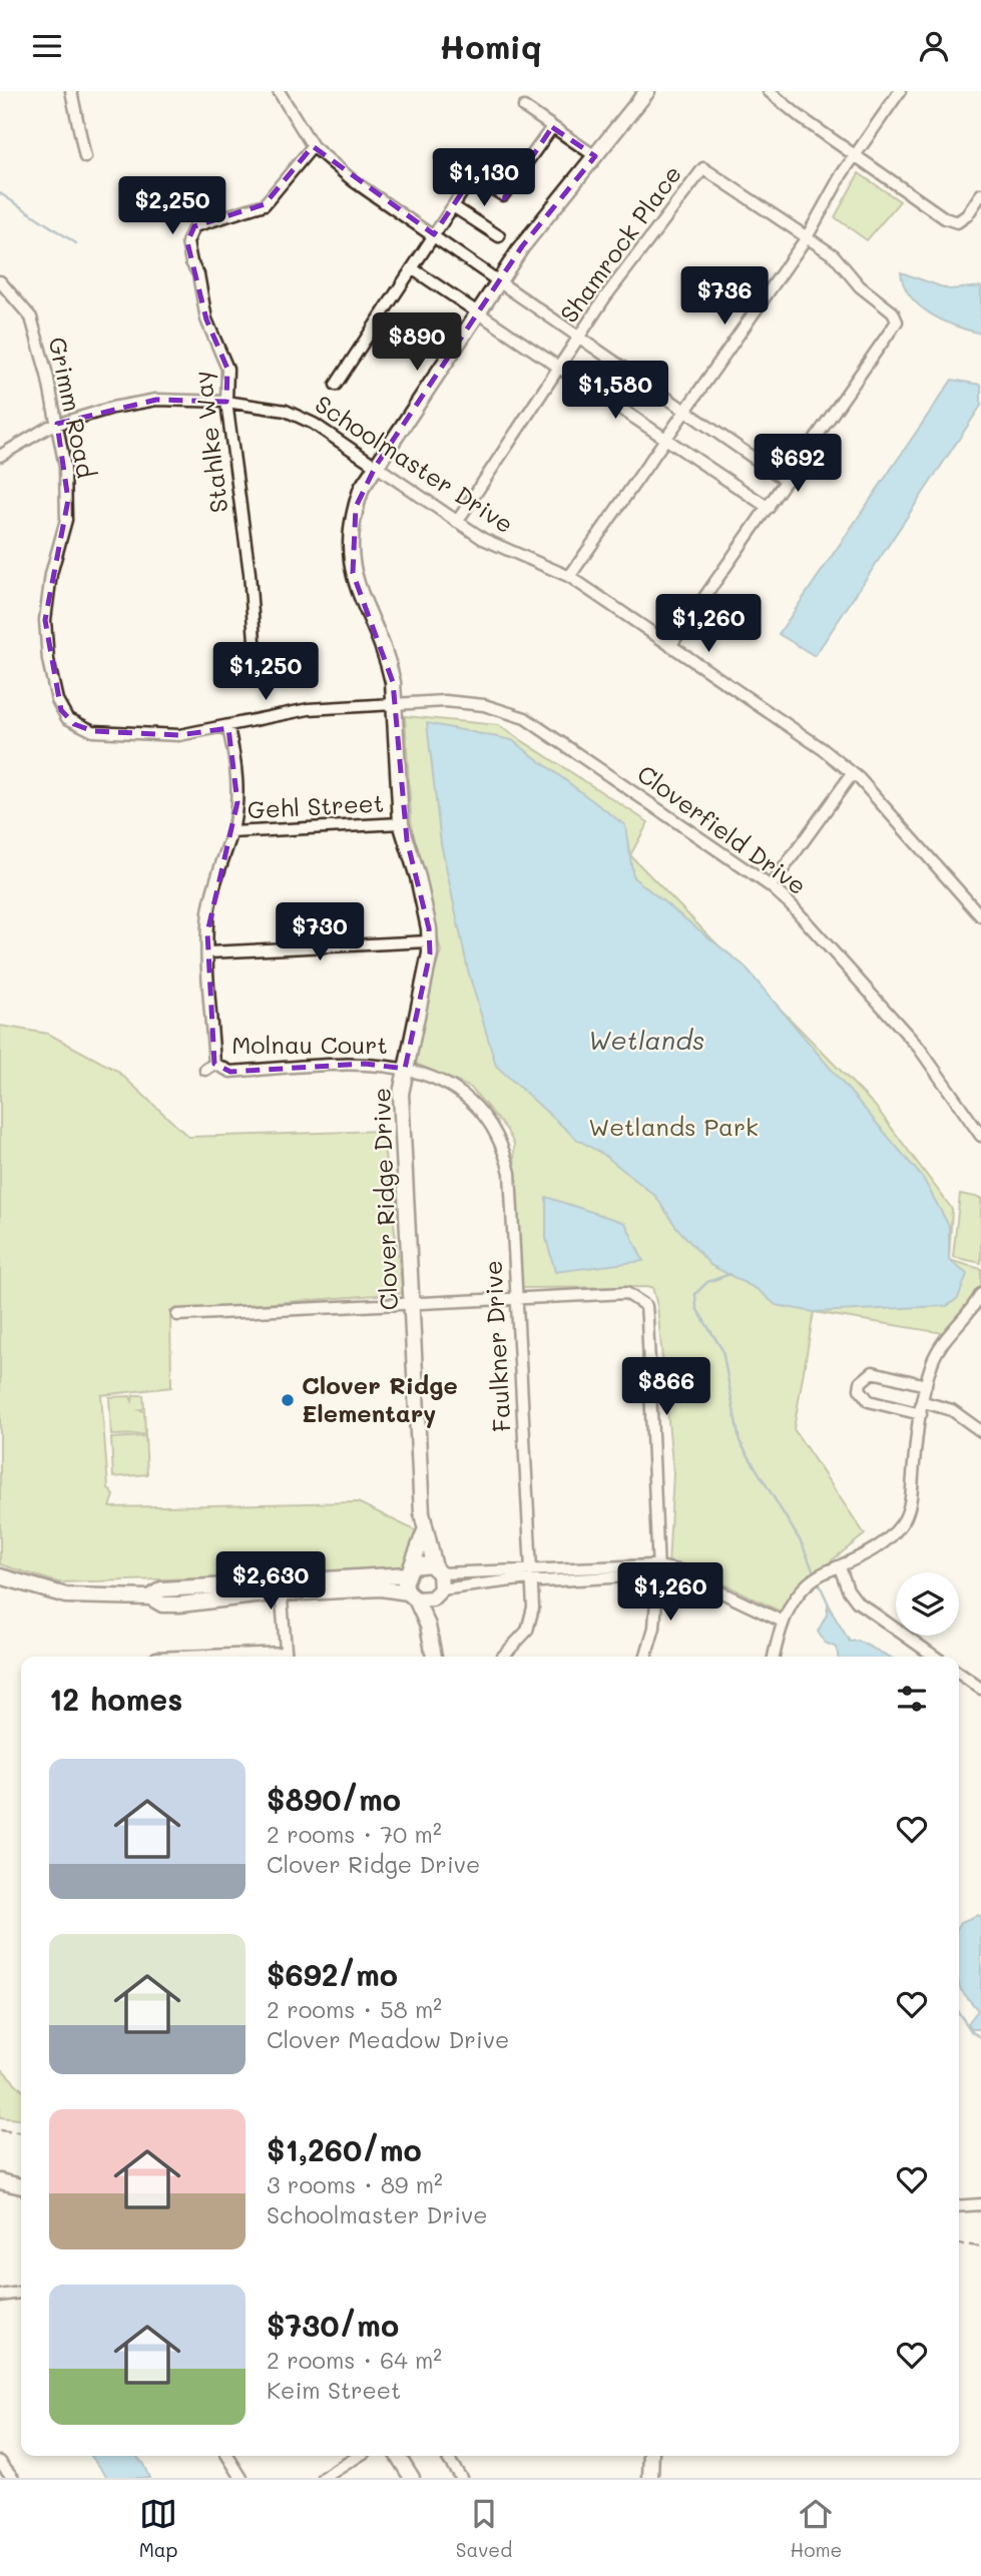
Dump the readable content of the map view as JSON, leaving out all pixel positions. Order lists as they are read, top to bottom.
{
  "streets": {
    "street": [
      "Shamrock Place",
      "Grimm Road",
      "Stahlke Way",
      "Schoolmaster Drive",
      "Gehl Street",
      "Cloverfield Drive",
      "Molnau Court",
      "Clover Ridge Drive",
      "Faulkner Drive"
    ]
  },
  "crossings": [
    ["Shamrock Place", "Schoolmaster Drive"],
    ["Grimm Road", "Schoolmaster Drive"],
    ["Grimm Road", "Cloverfield Drive"],
    ["Grimm Road", "Clover Ridge Drive"],
    ["Stahlke Way", "Schoolmaster Drive"],
    ["Schoolmaster Drive", "Clover Ridge Drive"],
    ["Gehl Street", "Clover Ridge Drive"],
    ["Cloverfield Drive", "Clover Ridge Drive"],
    ["Molnau Court", "Clover Ridge Drive"],
    ["Molnau Court", "Faulkner Drive"],
    ["Clover Ridge Drive", "Faulkner Drive"]
  ],
  "water": ["Wetlands"],
  "parks": ["Wetlands Park"],
  "places": ["Clover Ridge Elementary"],
  "page": {
    "header": "Homiq",
    "price": [
      "$1,130",
      "$2,250",
      "$736",
      "$890",
      "$1,580",
      "$692",
      "$1,260",
      "$1,250",
      "$730",
      "$866",
      "$2,630",
      "$1,260"
    ],
    "heading": "12 homes",
    "list": [
      {
        "name": "$890/mo",
        "note": "2 rooms · 70 m² · Clover Ridge Drive"
      },
      {
        "name": "$692/mo",
        "note": "2 rooms · 58 m² · Clover Meadow Drive"
      },
      {
        "name": "$1,260/mo",
        "note": "3 rooms · 89 m² · Schoolmaster Drive"
      },
      {
        "name": "$730/mo",
        "note": "2 rooms · 64 m² · Keim Street"
      }
    ],
    "tabs": ["Map", "Saved", "Home"]
  }
}
